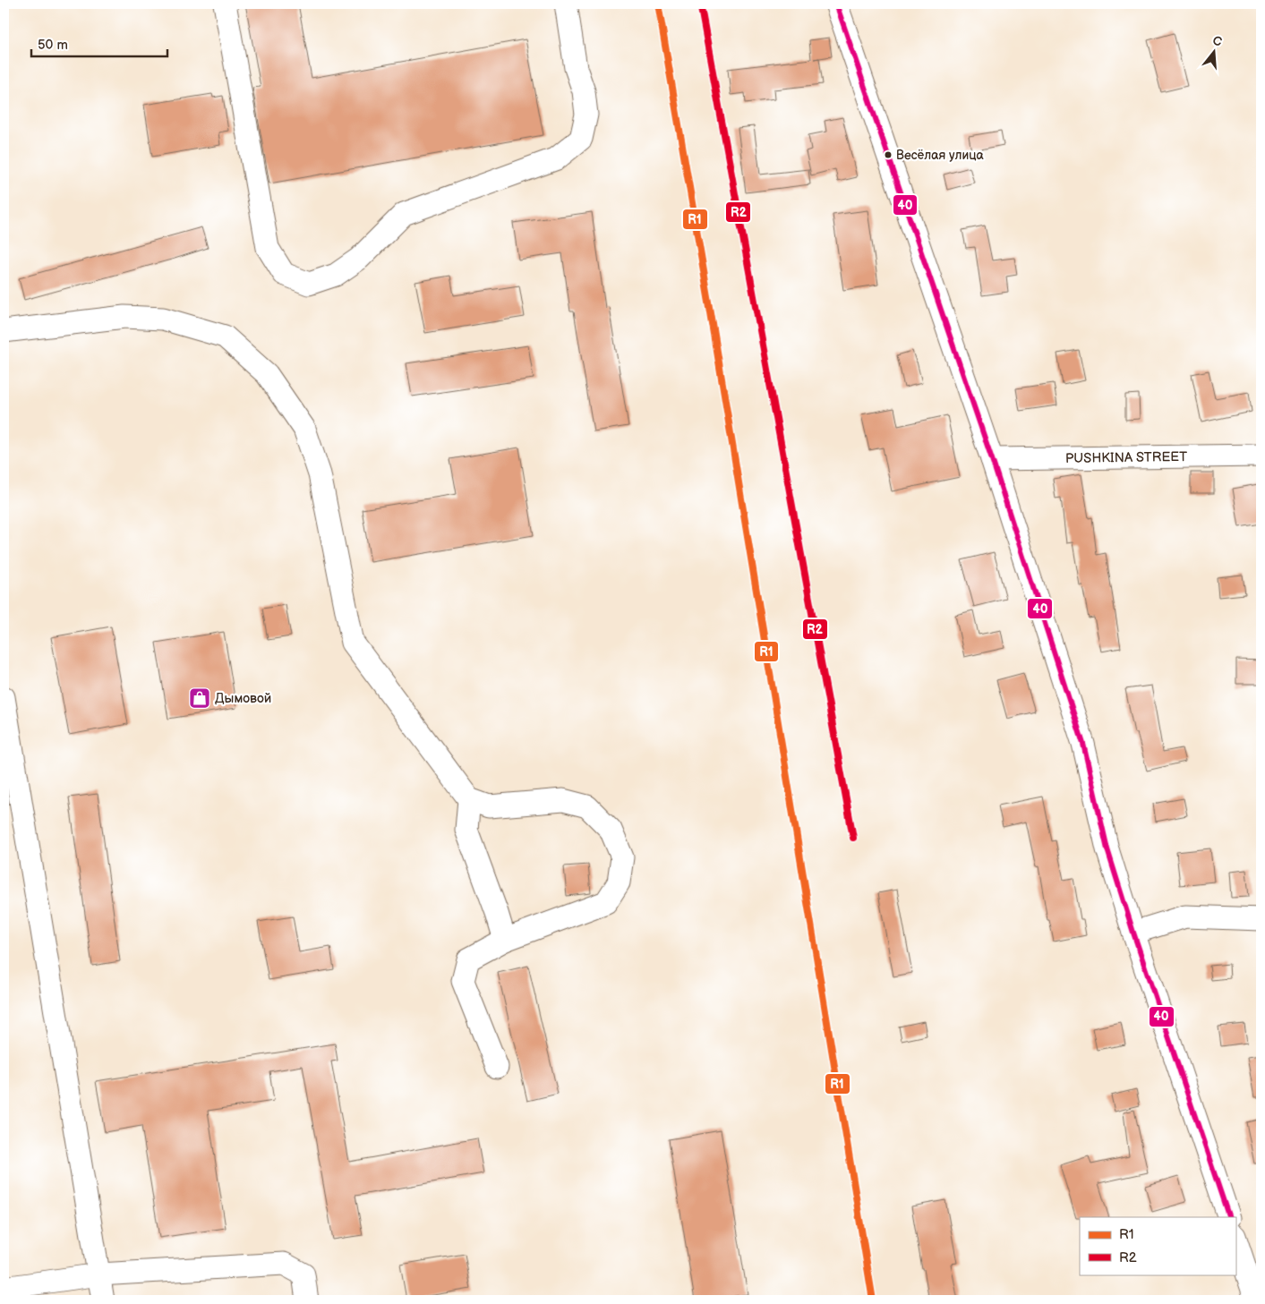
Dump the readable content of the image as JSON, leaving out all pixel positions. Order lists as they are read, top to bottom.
{
  "streets": {
    "street": ["PUSHKINA STREET"]
  },
  "places": {
    "other": ["Весёлая улица"],
    "shop": ["Дымовой"]
  },
  "lines": ["transit line R1", "transit line R2", "transit line 40"],
  "legend": ["R1", "R2"],
  "scale_bar": "50 m",
  "north": "top"
}
